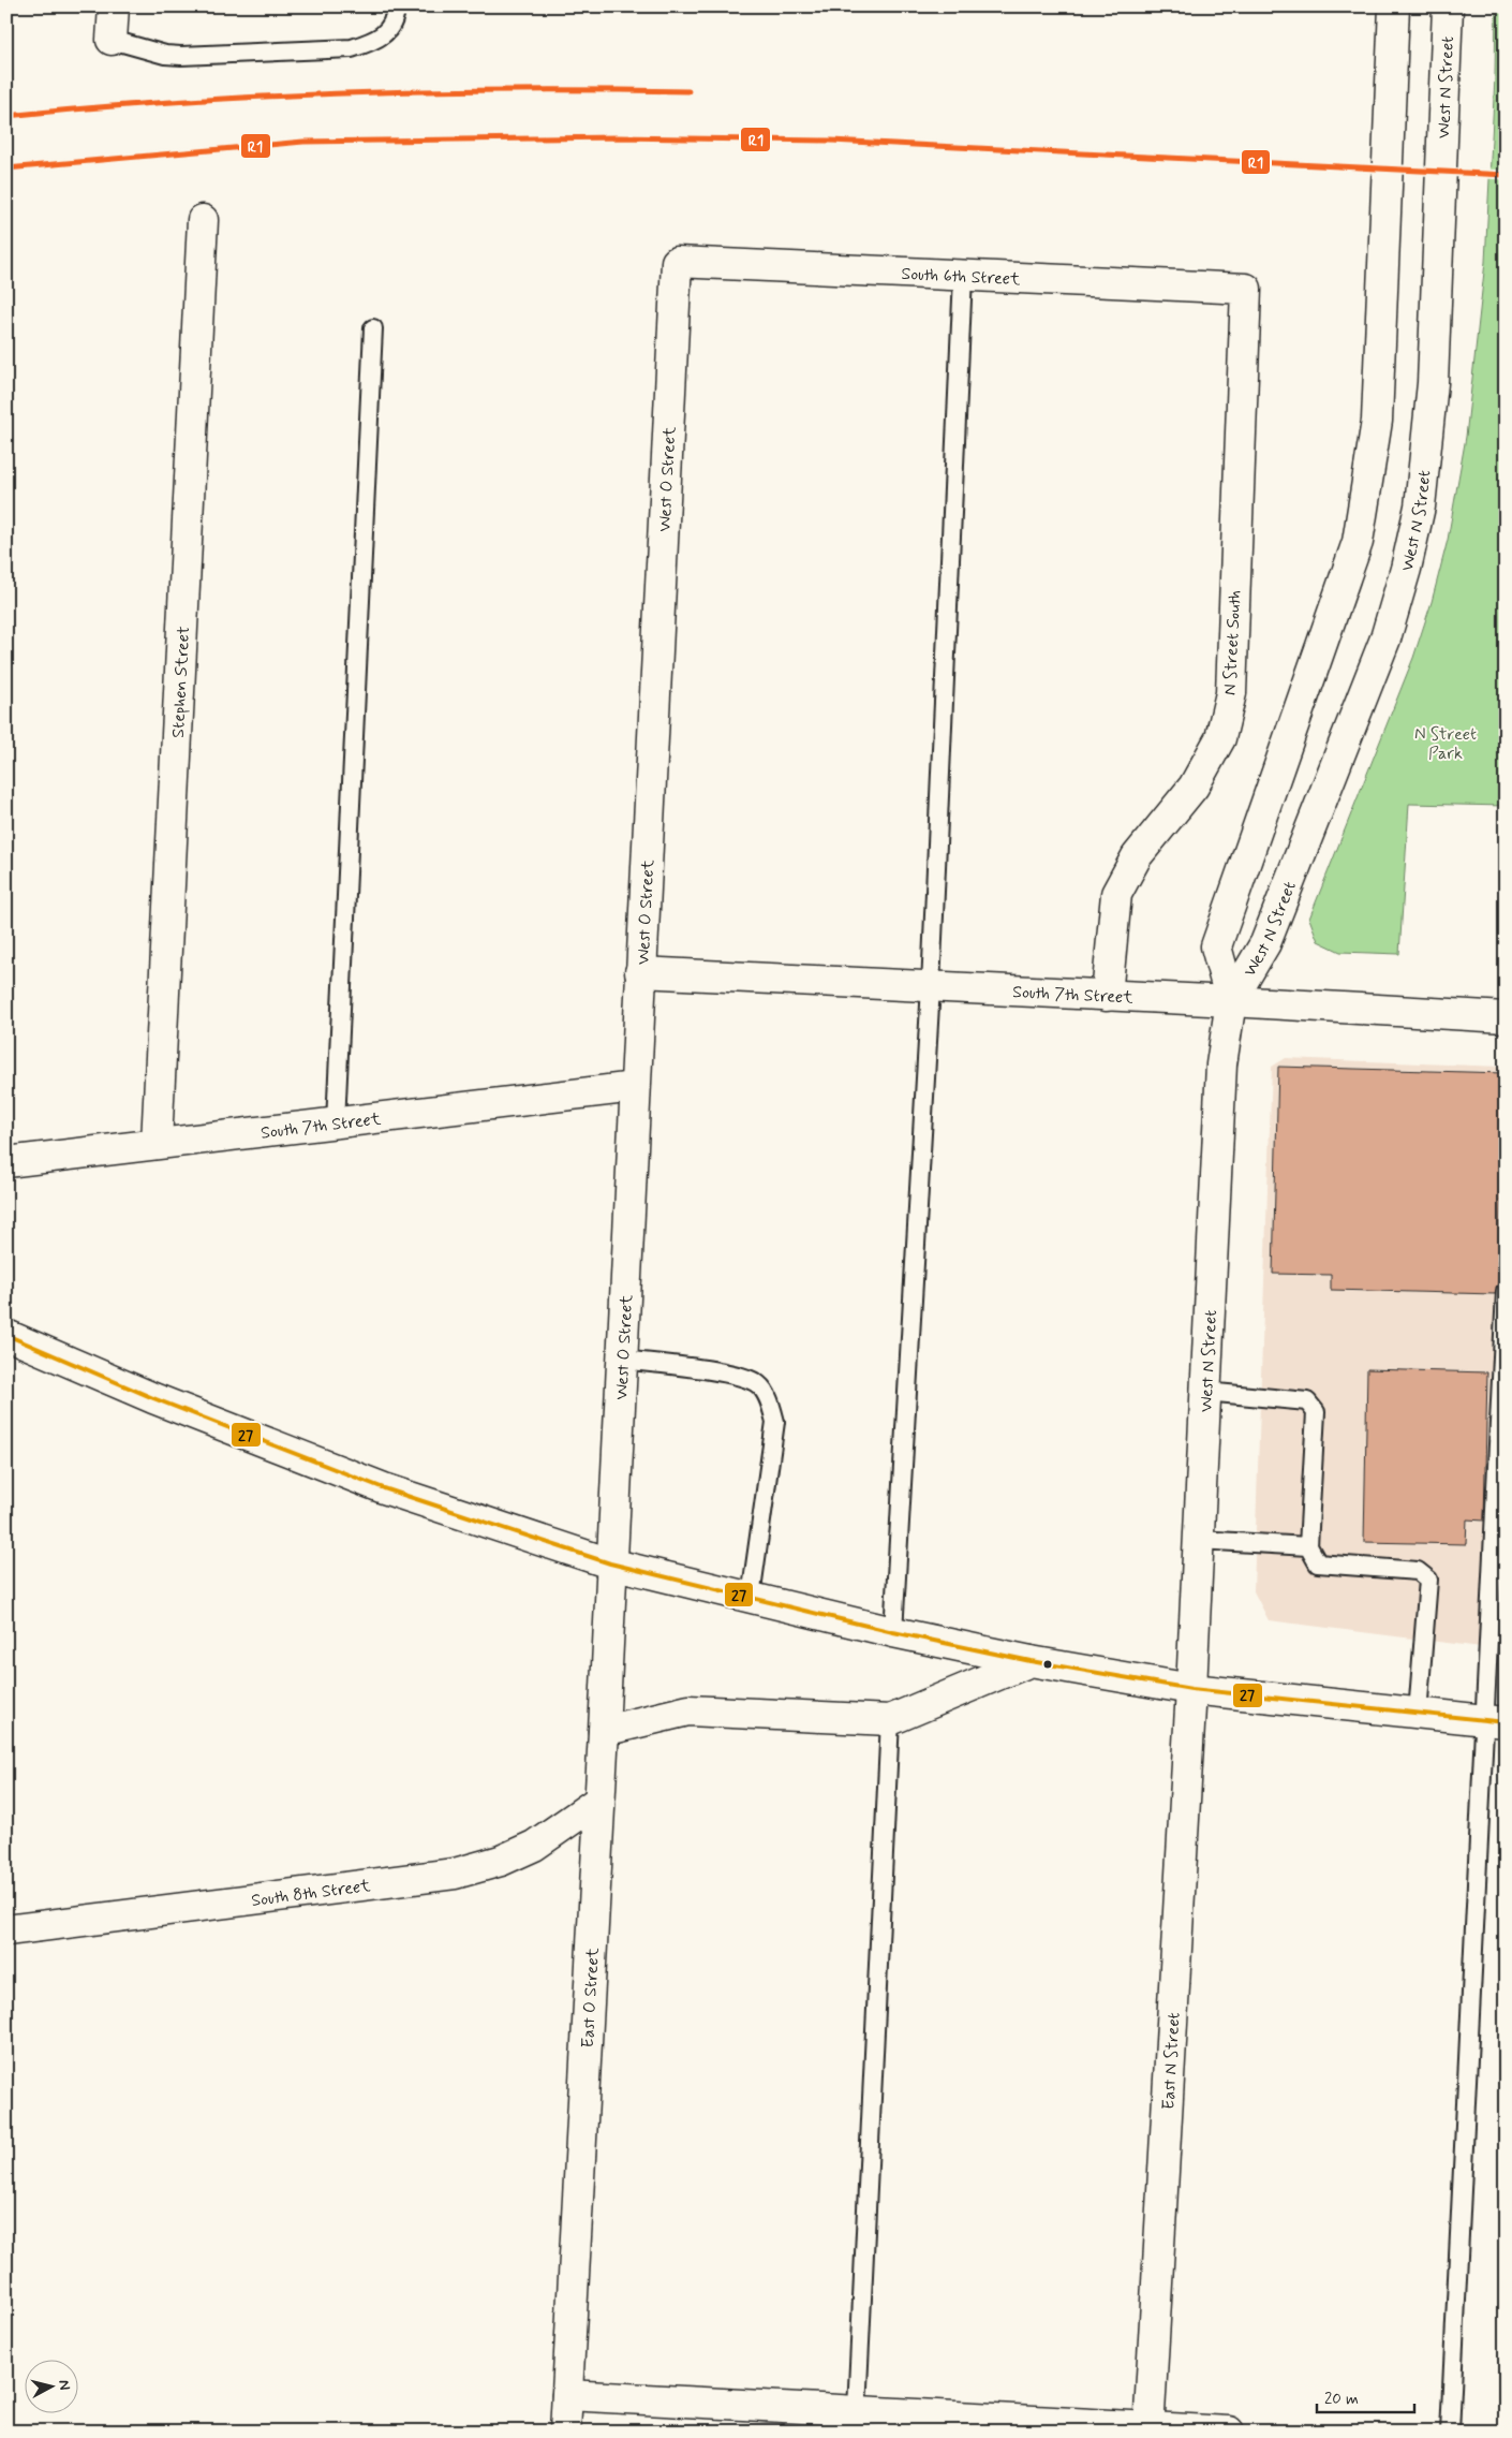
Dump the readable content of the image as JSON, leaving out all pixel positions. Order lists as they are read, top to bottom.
{
  "streets": {
    "street": [
      "West N Street",
      "South 6th Street",
      "West O Street",
      "N Street South",
      "Stephen Street",
      "South 7th Street",
      "South 8th Street",
      "East O Street",
      "East N Street"
    ]
  },
  "crossings": [
    ["West N Street", "South 7th Street"],
    ["West N Street", "East N Street"],
    ["South 6th Street", "West O Street"],
    ["South 6th Street", "N Street South"],
    ["West O Street", "South 7th Street"],
    ["West O Street", "East O Street"],
    ["N Street South", "South 7th Street"],
    ["Stephen Street", "South 7th Street"],
    ["South 8th Street", "East O Street"]
  ],
  "parks": ["N Street Park"],
  "lines": ["transit line R1", "transit line 27"],
  "scale_bar": "20 m",
  "north": "right"
}
